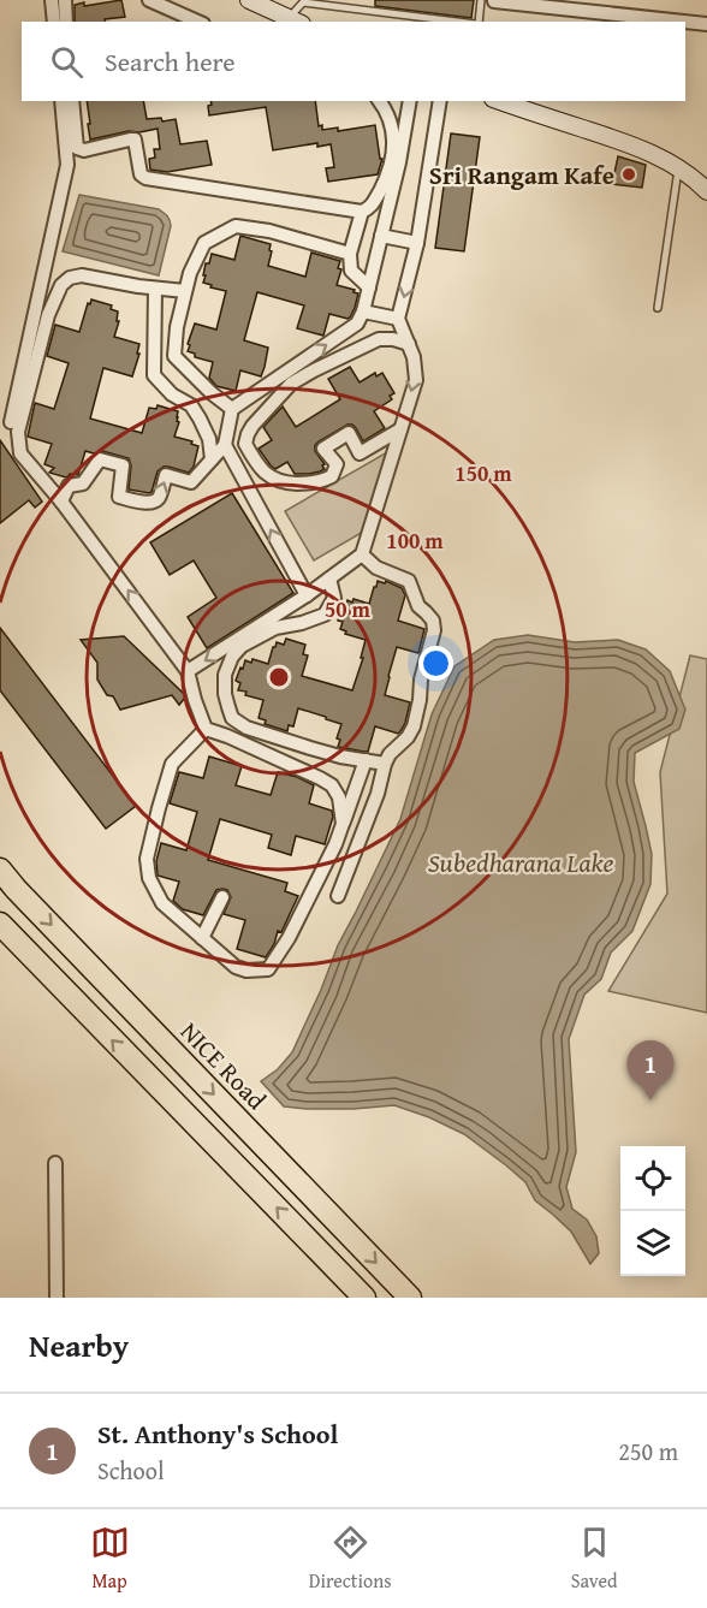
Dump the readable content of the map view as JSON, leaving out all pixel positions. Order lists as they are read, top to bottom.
{
  "streets": {
    "highway": ["NICE Road"]
  },
  "water": ["Subedharana Lake"],
  "places": ["Sri Rangam Kafe"],
  "page": {
    "search": "Search here",
    "pins": "1",
    "heading": "Nearby",
    "list": [
      {
        "mark": "1",
        "name": "St. Anthony's School",
        "note": "School",
        "value": "250 m"
      }
    ],
    "nav": ["Map", "Directions", "Saved"]
  },
  "rings": ["150 m", "100 m", "50 m"]
}
